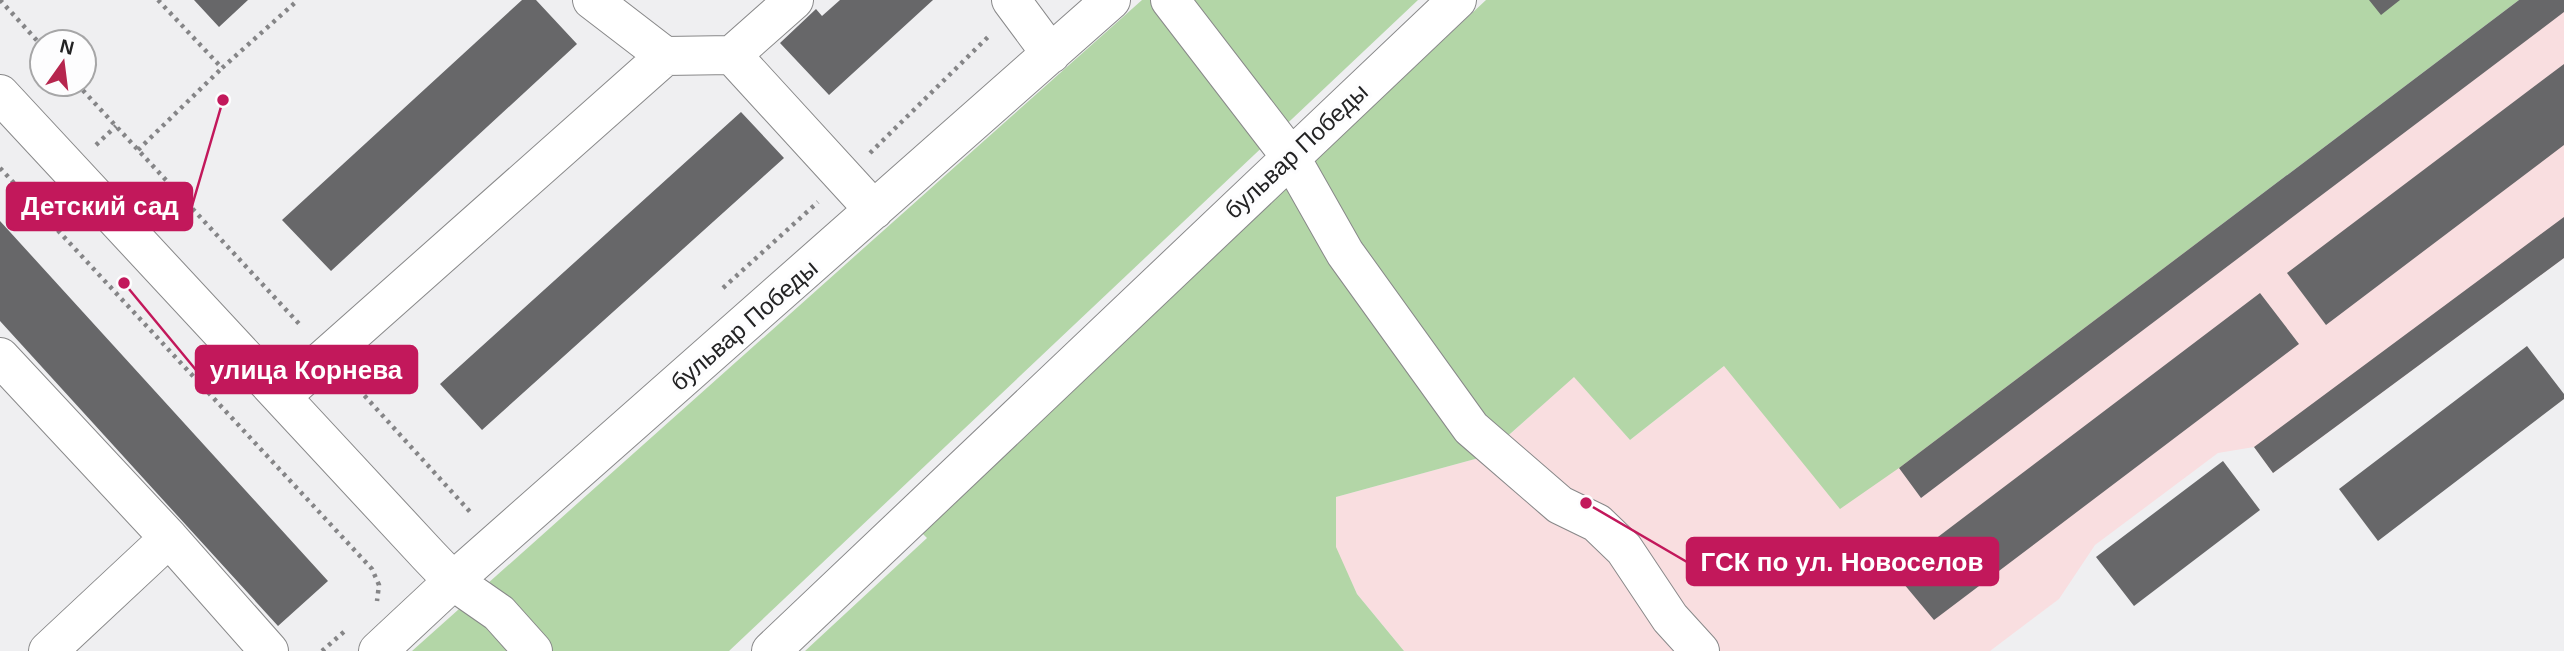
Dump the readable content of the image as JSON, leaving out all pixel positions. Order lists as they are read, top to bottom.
{
  "streets": {
    "street": ["бульвар Победы"]
  },
  "places": ["Детский сад", "улица Корнева", "ГСК по ул. Новоселов"],
  "north": "top"
}
